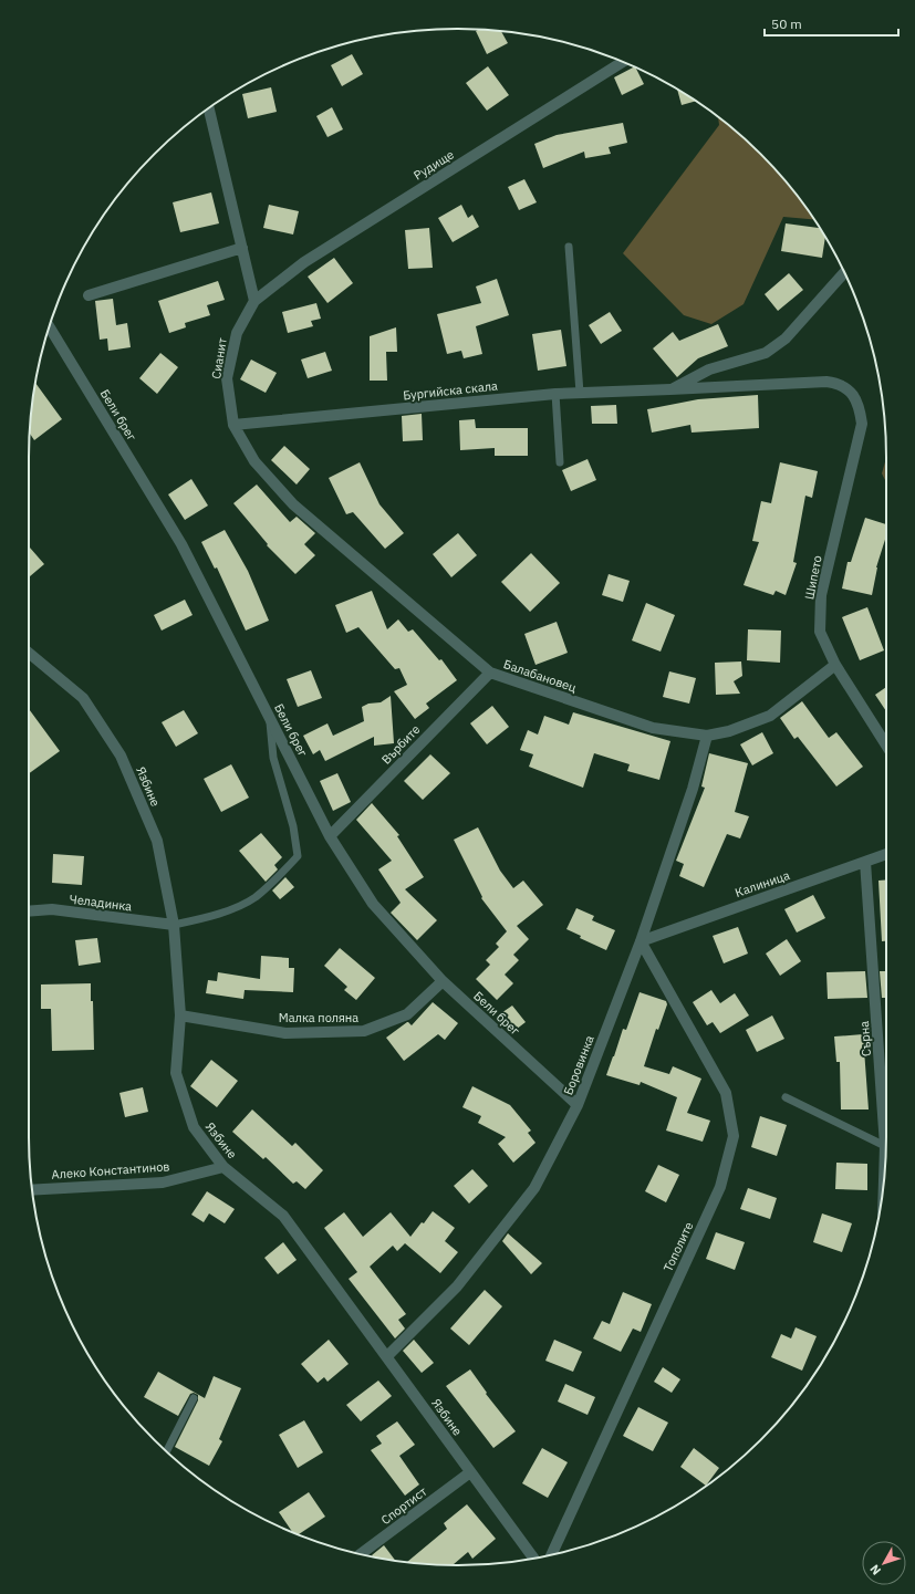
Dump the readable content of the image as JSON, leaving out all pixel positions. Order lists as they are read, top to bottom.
{
  "streets": {
    "street": [
      "Рудище",
      "Сианит",
      "Бургийска скала",
      "Бели брег",
      "Шипето",
      "Балабановец",
      "Върбите",
      "Язбине",
      "Калиница",
      "Челадинка",
      "Малка поляна",
      "Сърна",
      "Боровинка",
      "Алеко Константинов",
      "Тополите",
      "Спортист"
    ]
  },
  "crossings": [
    ["Рудище", "Сианит"],
    ["Сианит", "Бургийска скала"],
    ["Сианит", "Балабановец"],
    ["Бургийска скала", "Шипето"],
    ["Бургийска скала", "Балабановец"],
    ["Бели брег", "Върбите"],
    ["Бели брег", "Малка поляна"],
    ["Бели брег", "Боровинка"],
    ["Шипето", "Балабановец"],
    ["Балабановец", "Върбите"],
    ["Балабановец", "Боровинка"],
    ["Язбине", "Челадинка"],
    ["Язбине", "Малка поляна"],
    ["Язбине", "Боровинка"],
    ["Язбине", "Алеко Константинов"],
    ["Язбине", "Спортист"],
    ["Калиница", "Сърна"],
    ["Калиница", "Боровинка"],
    ["Калиница", "Тополите"],
    ["Боровинка", "Тополите"]
  ],
  "scale_bar": "50 m",
  "north": "bottom left"
}
